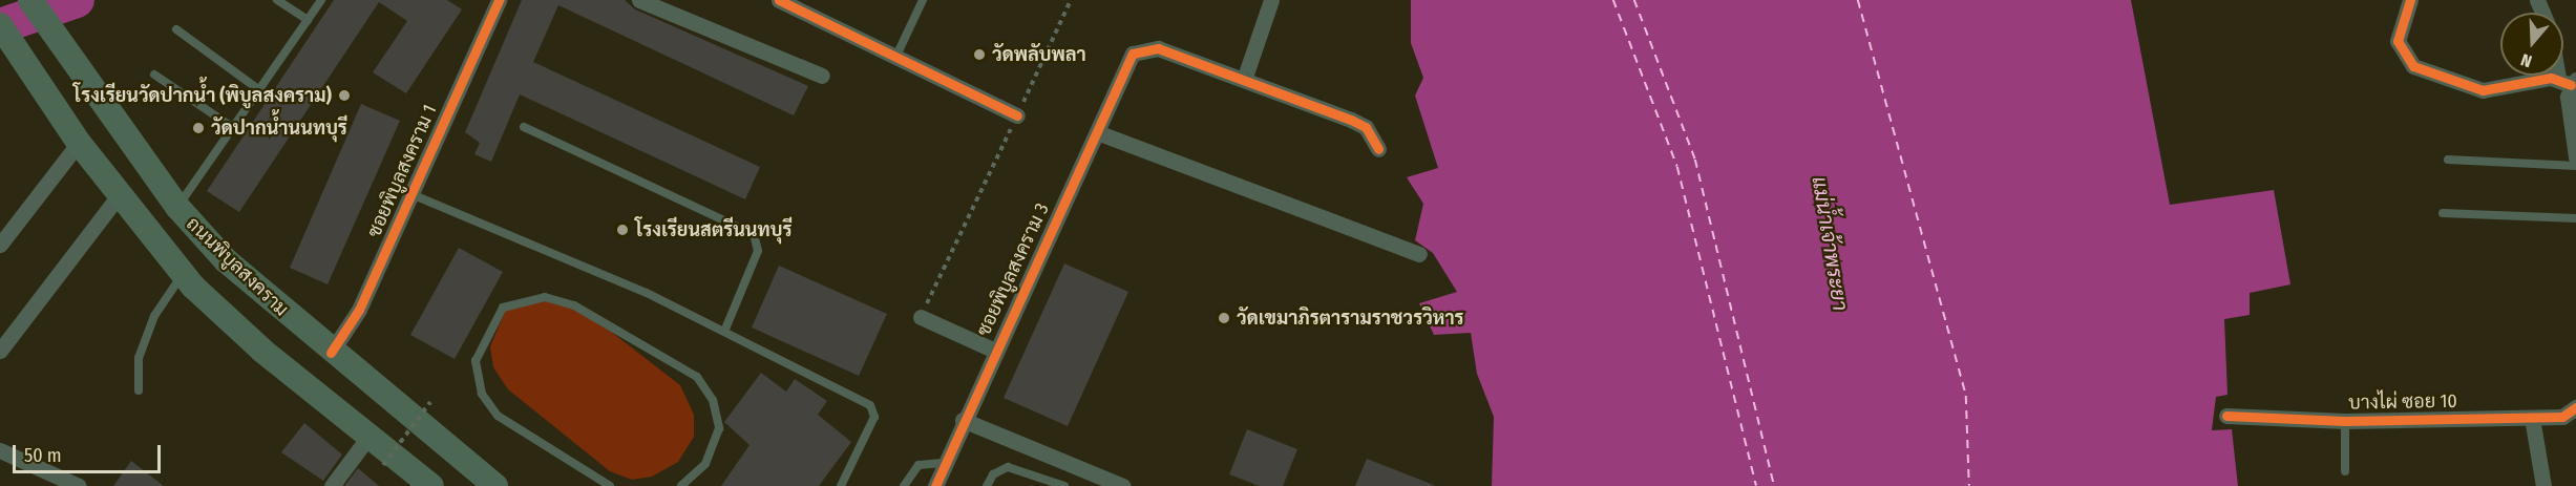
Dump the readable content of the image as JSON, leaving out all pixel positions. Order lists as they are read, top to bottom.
{
  "streets": {
    "main road": ["ถนนพิบูลสงคราม"],
    "street": ["ซอยพิบูลสงคราม 1", "ซอยพิบูลสงคราม 3", "บางไผ่ ซอย 10"]
  },
  "crossings": [
    ["ซอยพิบูลสงคราม 1", "ถนนพิบูลสงคราม"]
  ],
  "water": ["แม่น้ำเจ้าพระยา"],
  "places": [
    "วัดพลับพลา",
    "โรงเรียนวัดปากน้ำ (พิบูลสงคราม)",
    "วัดปากน้ำนนทบุรี",
    "โรงเรียนสตรีนนทบุรี",
    "วัดเขมาภิรตารามราชวรวิหาร"
  ],
  "scale_bar": "50 m",
  "north": "bottom"
}
